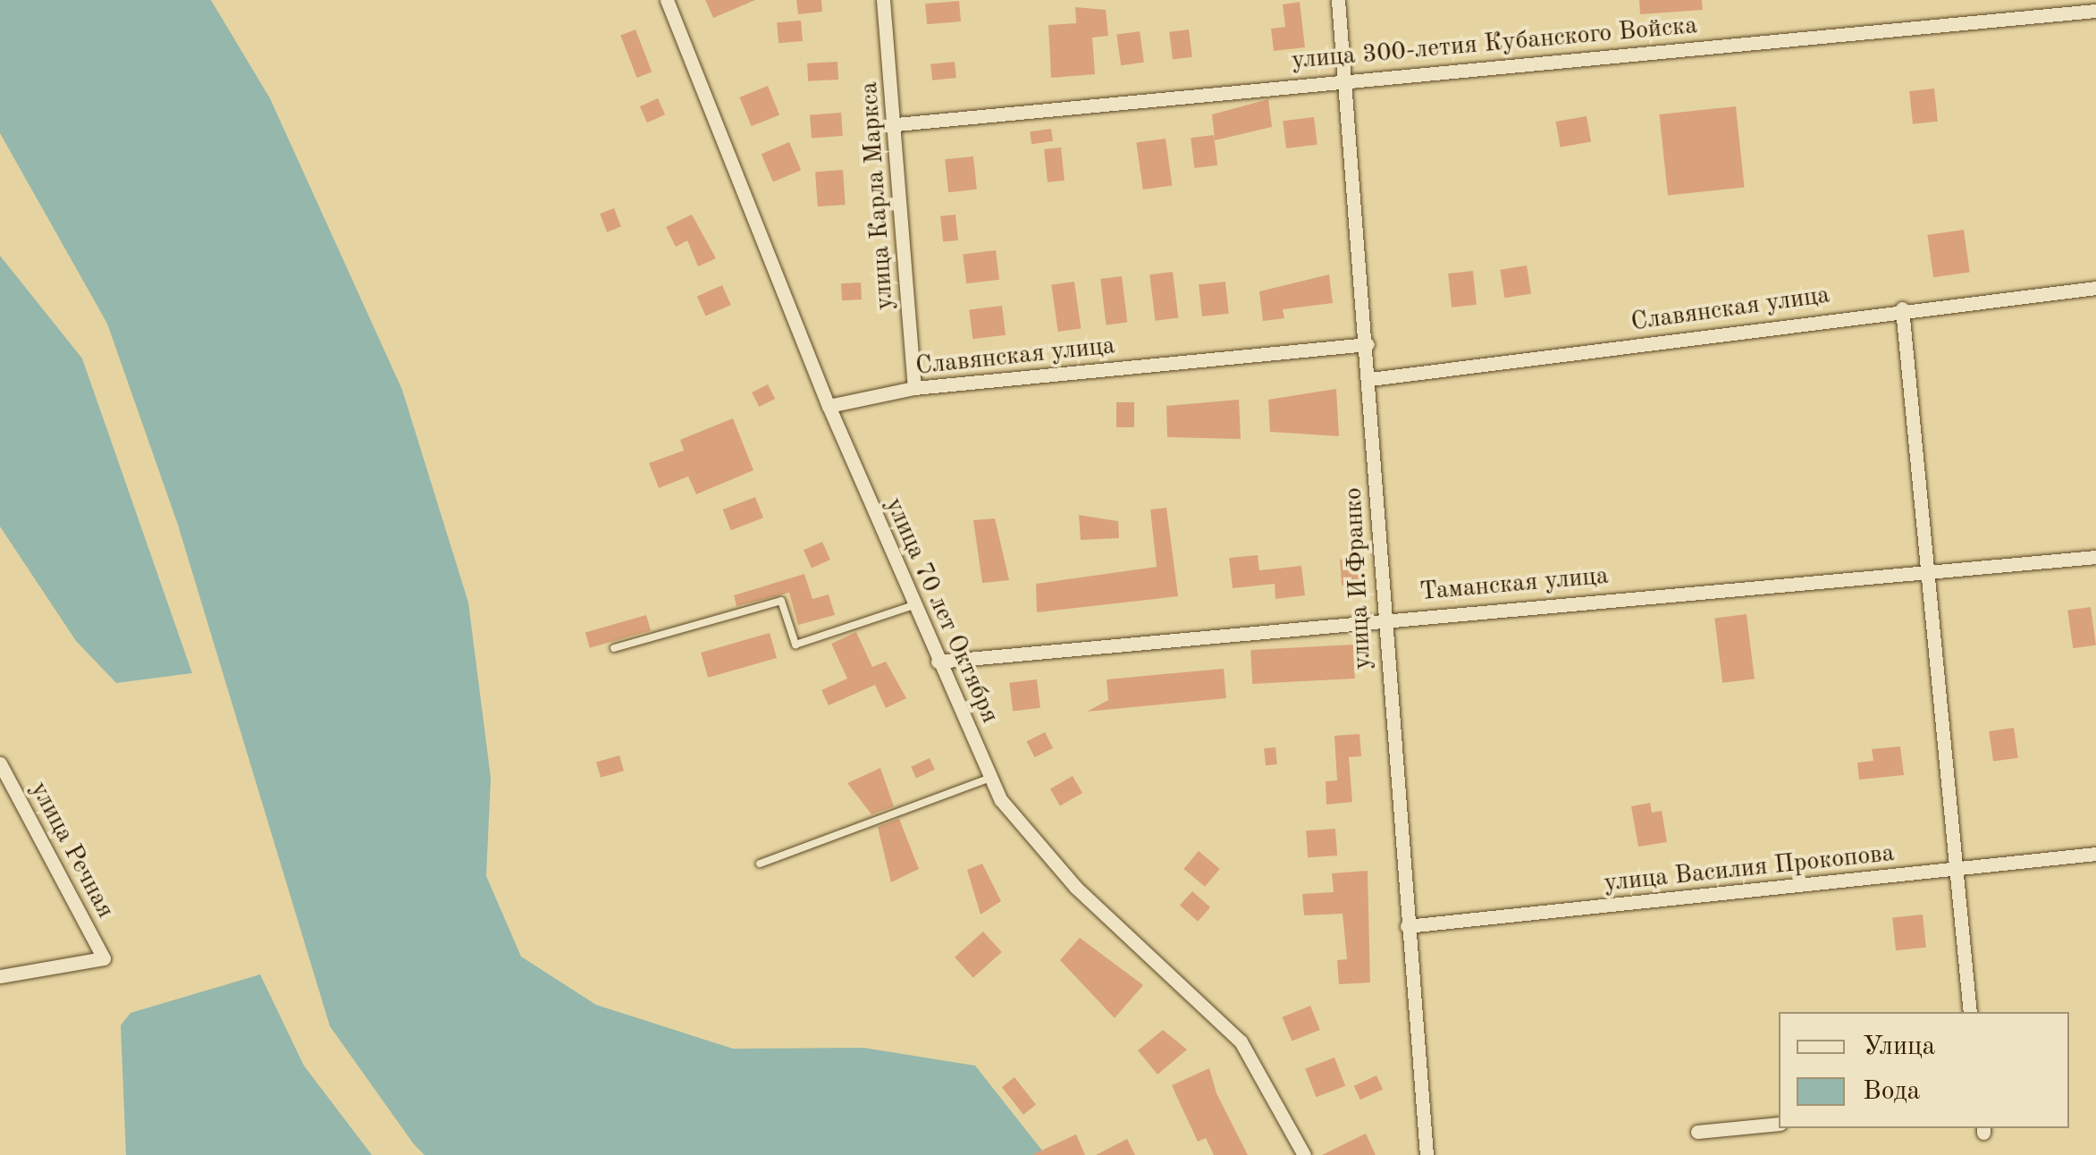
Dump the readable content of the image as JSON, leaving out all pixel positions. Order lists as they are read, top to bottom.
{
  "streets": {
    "street": [
      "улица 300-летия Кубанского Войска",
      "улица Карла Маркса",
      "Славянская улица",
      "улица И.Франко",
      "Таманская улица",
      "улица 70 лет Октября",
      "улица Речная",
      "улица Василия Прокопова"
    ]
  },
  "crossings": [
    ["улица 300-летия Кубанского Войска", "улица Карла Маркса"],
    ["улица 300-летия Кубанского Войска", "улица И.Франко"],
    ["улица Карла Маркса", "Славянская улица"],
    ["Славянская улица", "улица И.Франко"],
    ["Славянская улица", "улица 70 лет Октября"],
    ["улица И.Франко", "Таманская улица"],
    ["улица И.Франко", "улица Василия Прокопова"],
    ["Таманская улица", "улица 70 лет Октября"]
  ],
  "legend": ["Улица", "Вода"]
}
